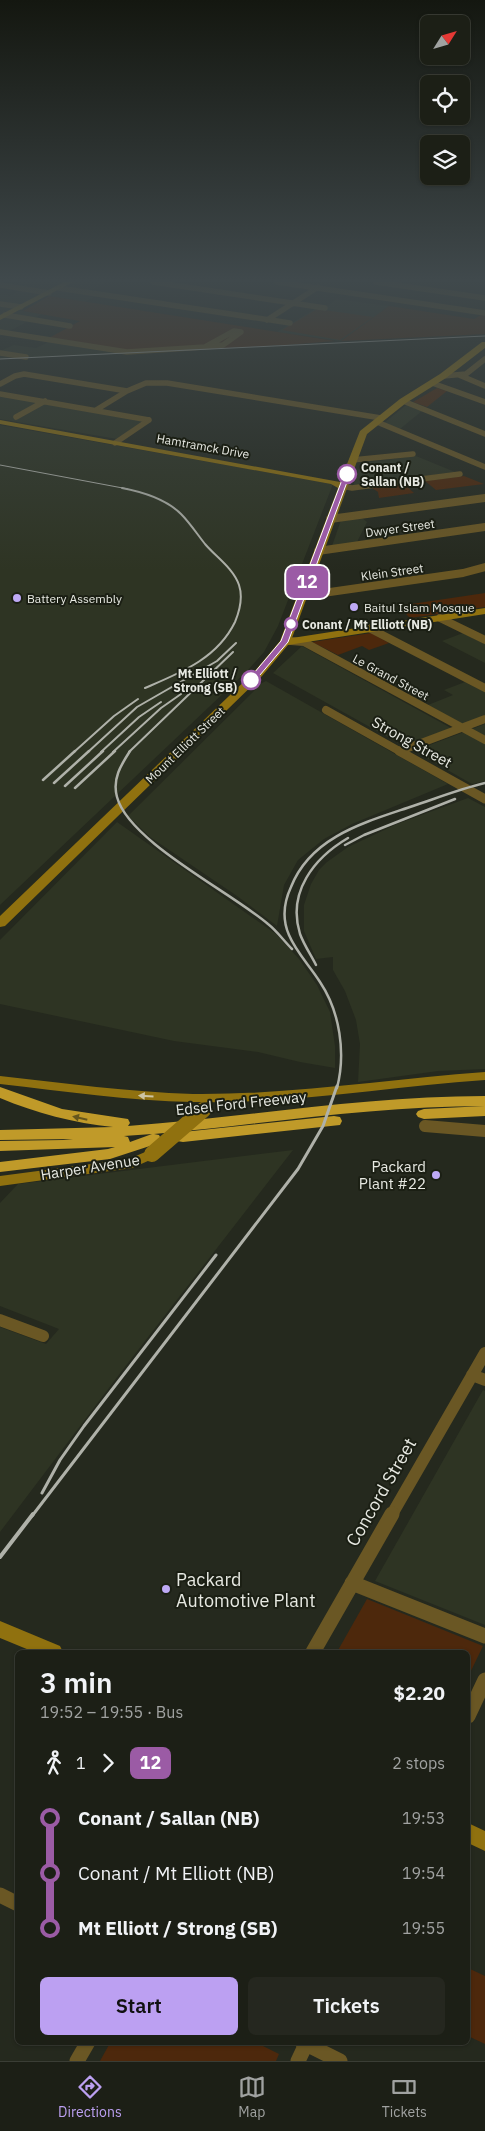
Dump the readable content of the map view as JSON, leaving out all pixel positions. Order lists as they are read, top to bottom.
{
  "streets": {
    "highway": ["Edsel Ford Freeway"],
    "main road": ["Hamtramck Drive", "Mount Elliott Street", "Harper Avenue"],
    "street": [
      "Dwyer Street",
      "Klein Street",
      "Le Grand Street",
      "Strong Street",
      "Concord Street"
    ]
  },
  "crossings": [
    ["Le Grand Street", "Mount Elliott Street"],
    ["Edsel Ford Freeway", "Harper Avenue"]
  ],
  "places": [
    "Conant / Sallan (NB)",
    "Battery Assembly",
    "Baitul Islam Mosque",
    "Conant / Mt Elliott (NB)",
    "Mt Elliott / Strong (SB)",
    "Packard Plant #22",
    "Packard Automotive Plant"
  ],
  "lines": ["bus line 12"],
  "north": "top right",
  "page": {
    "on_map": "12",
    "heading": ["3 min", "19:52 – 19:55 · Bus", "$2.20"],
    "legs": ["1", "12", "2 stops"],
    "list": [
      {
        "name": "Conant / Sallan (NB)",
        "value": "19:53"
      },
      {
        "name": "Conant / Mt Elliott (NB)",
        "value": "19:54"
      },
      {
        "name": "Mt Elliott / Strong (SB)",
        "value": "19:55"
      }
    ],
    "buttons": ["Start", "Tickets"],
    "tabs": ["Directions", "Map", "Tickets"]
  }
}
